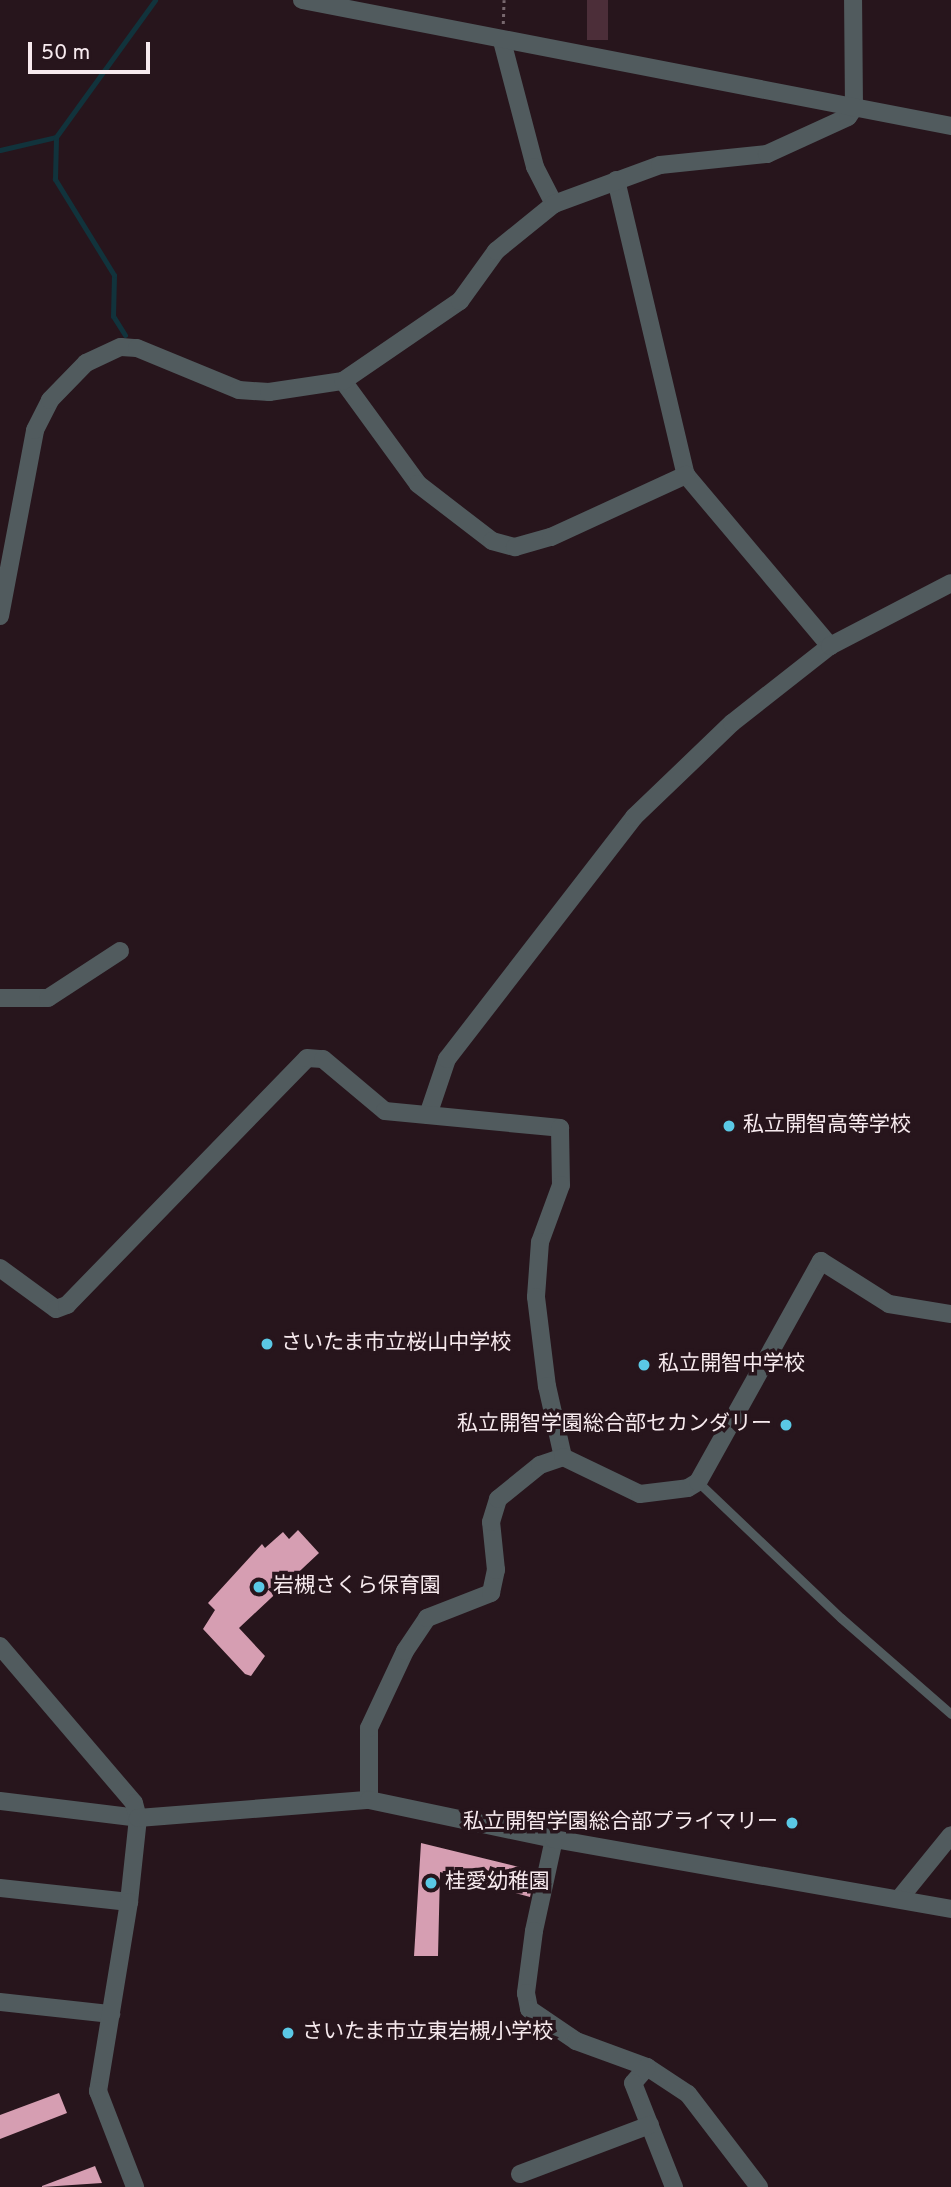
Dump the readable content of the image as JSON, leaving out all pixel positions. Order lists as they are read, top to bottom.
{
  "places": [
    "私立開智高等学校",
    "さいたま市立桜山中学校",
    "私立開智中学校",
    "私立開智学園総合部セカンダリー",
    "岩槻さくら保育園",
    "私立開智学園総合部プライマリー",
    "桂愛幼稚園",
    "さいたま市立東岩槻小学校"
  ],
  "scale_bar": "50 m"
}
